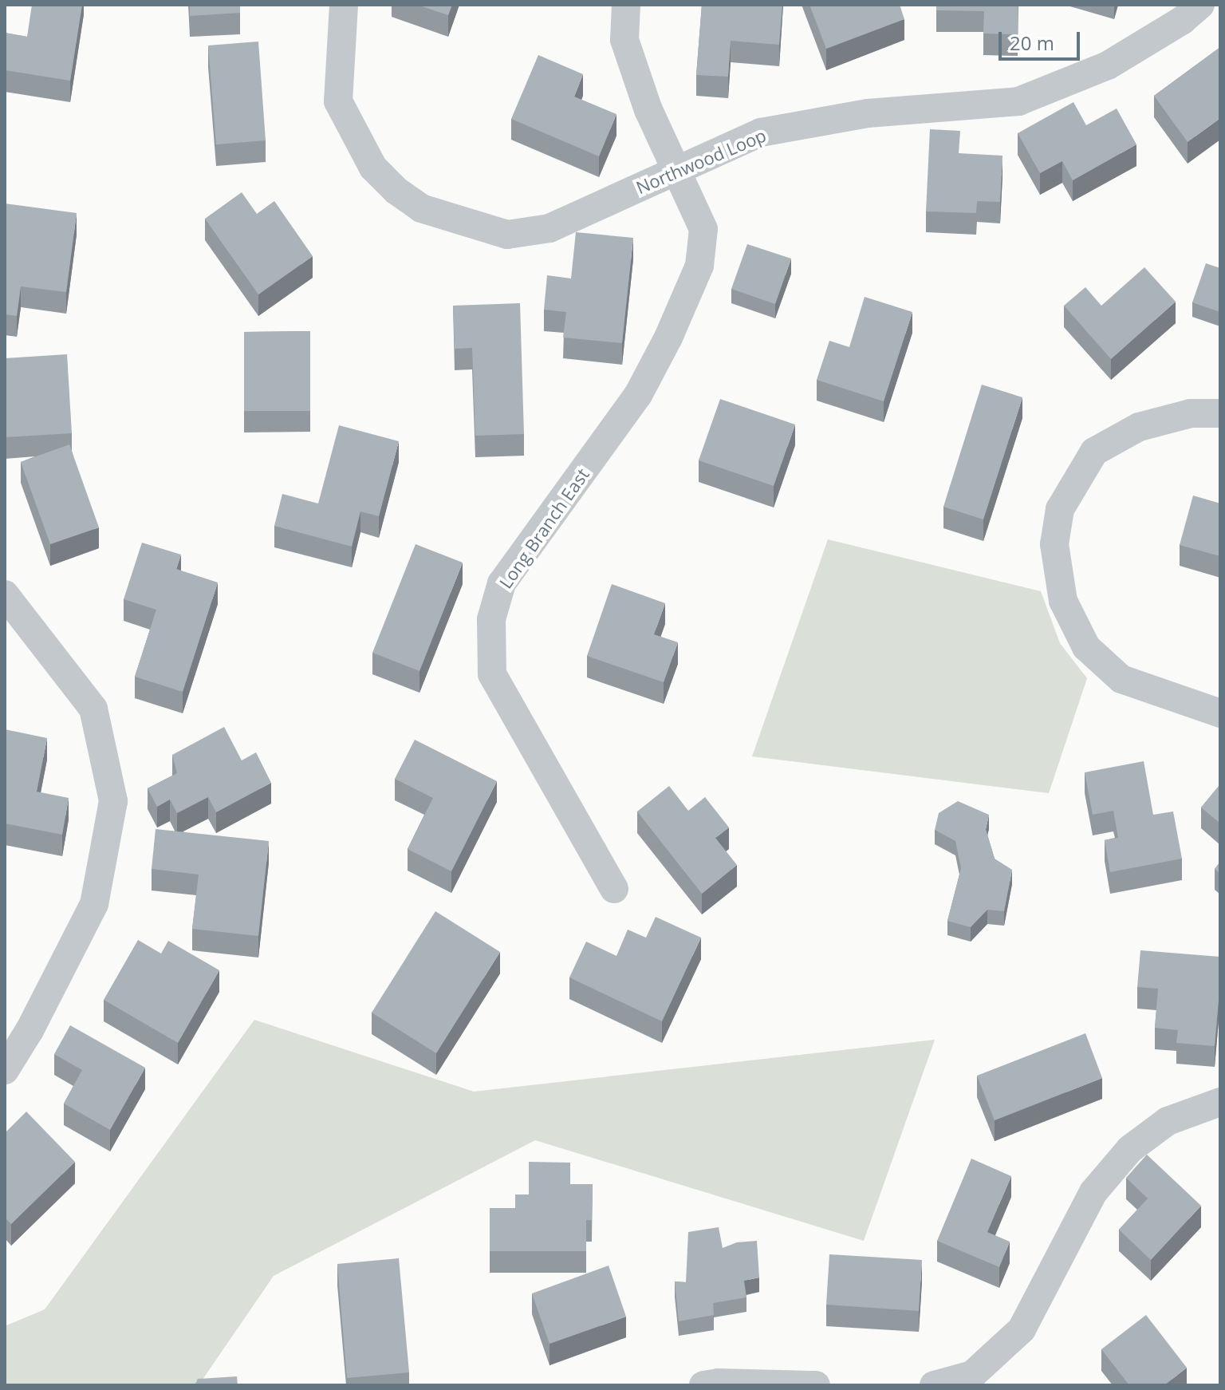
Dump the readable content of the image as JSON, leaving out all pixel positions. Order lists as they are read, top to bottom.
{
  "streets": {
    "street": ["Northwood Loop", "Long Branch East"]
  },
  "crossings": [
    ["Northwood Loop", "Long Branch East"]
  ],
  "scale_bar": "20 m"
}
